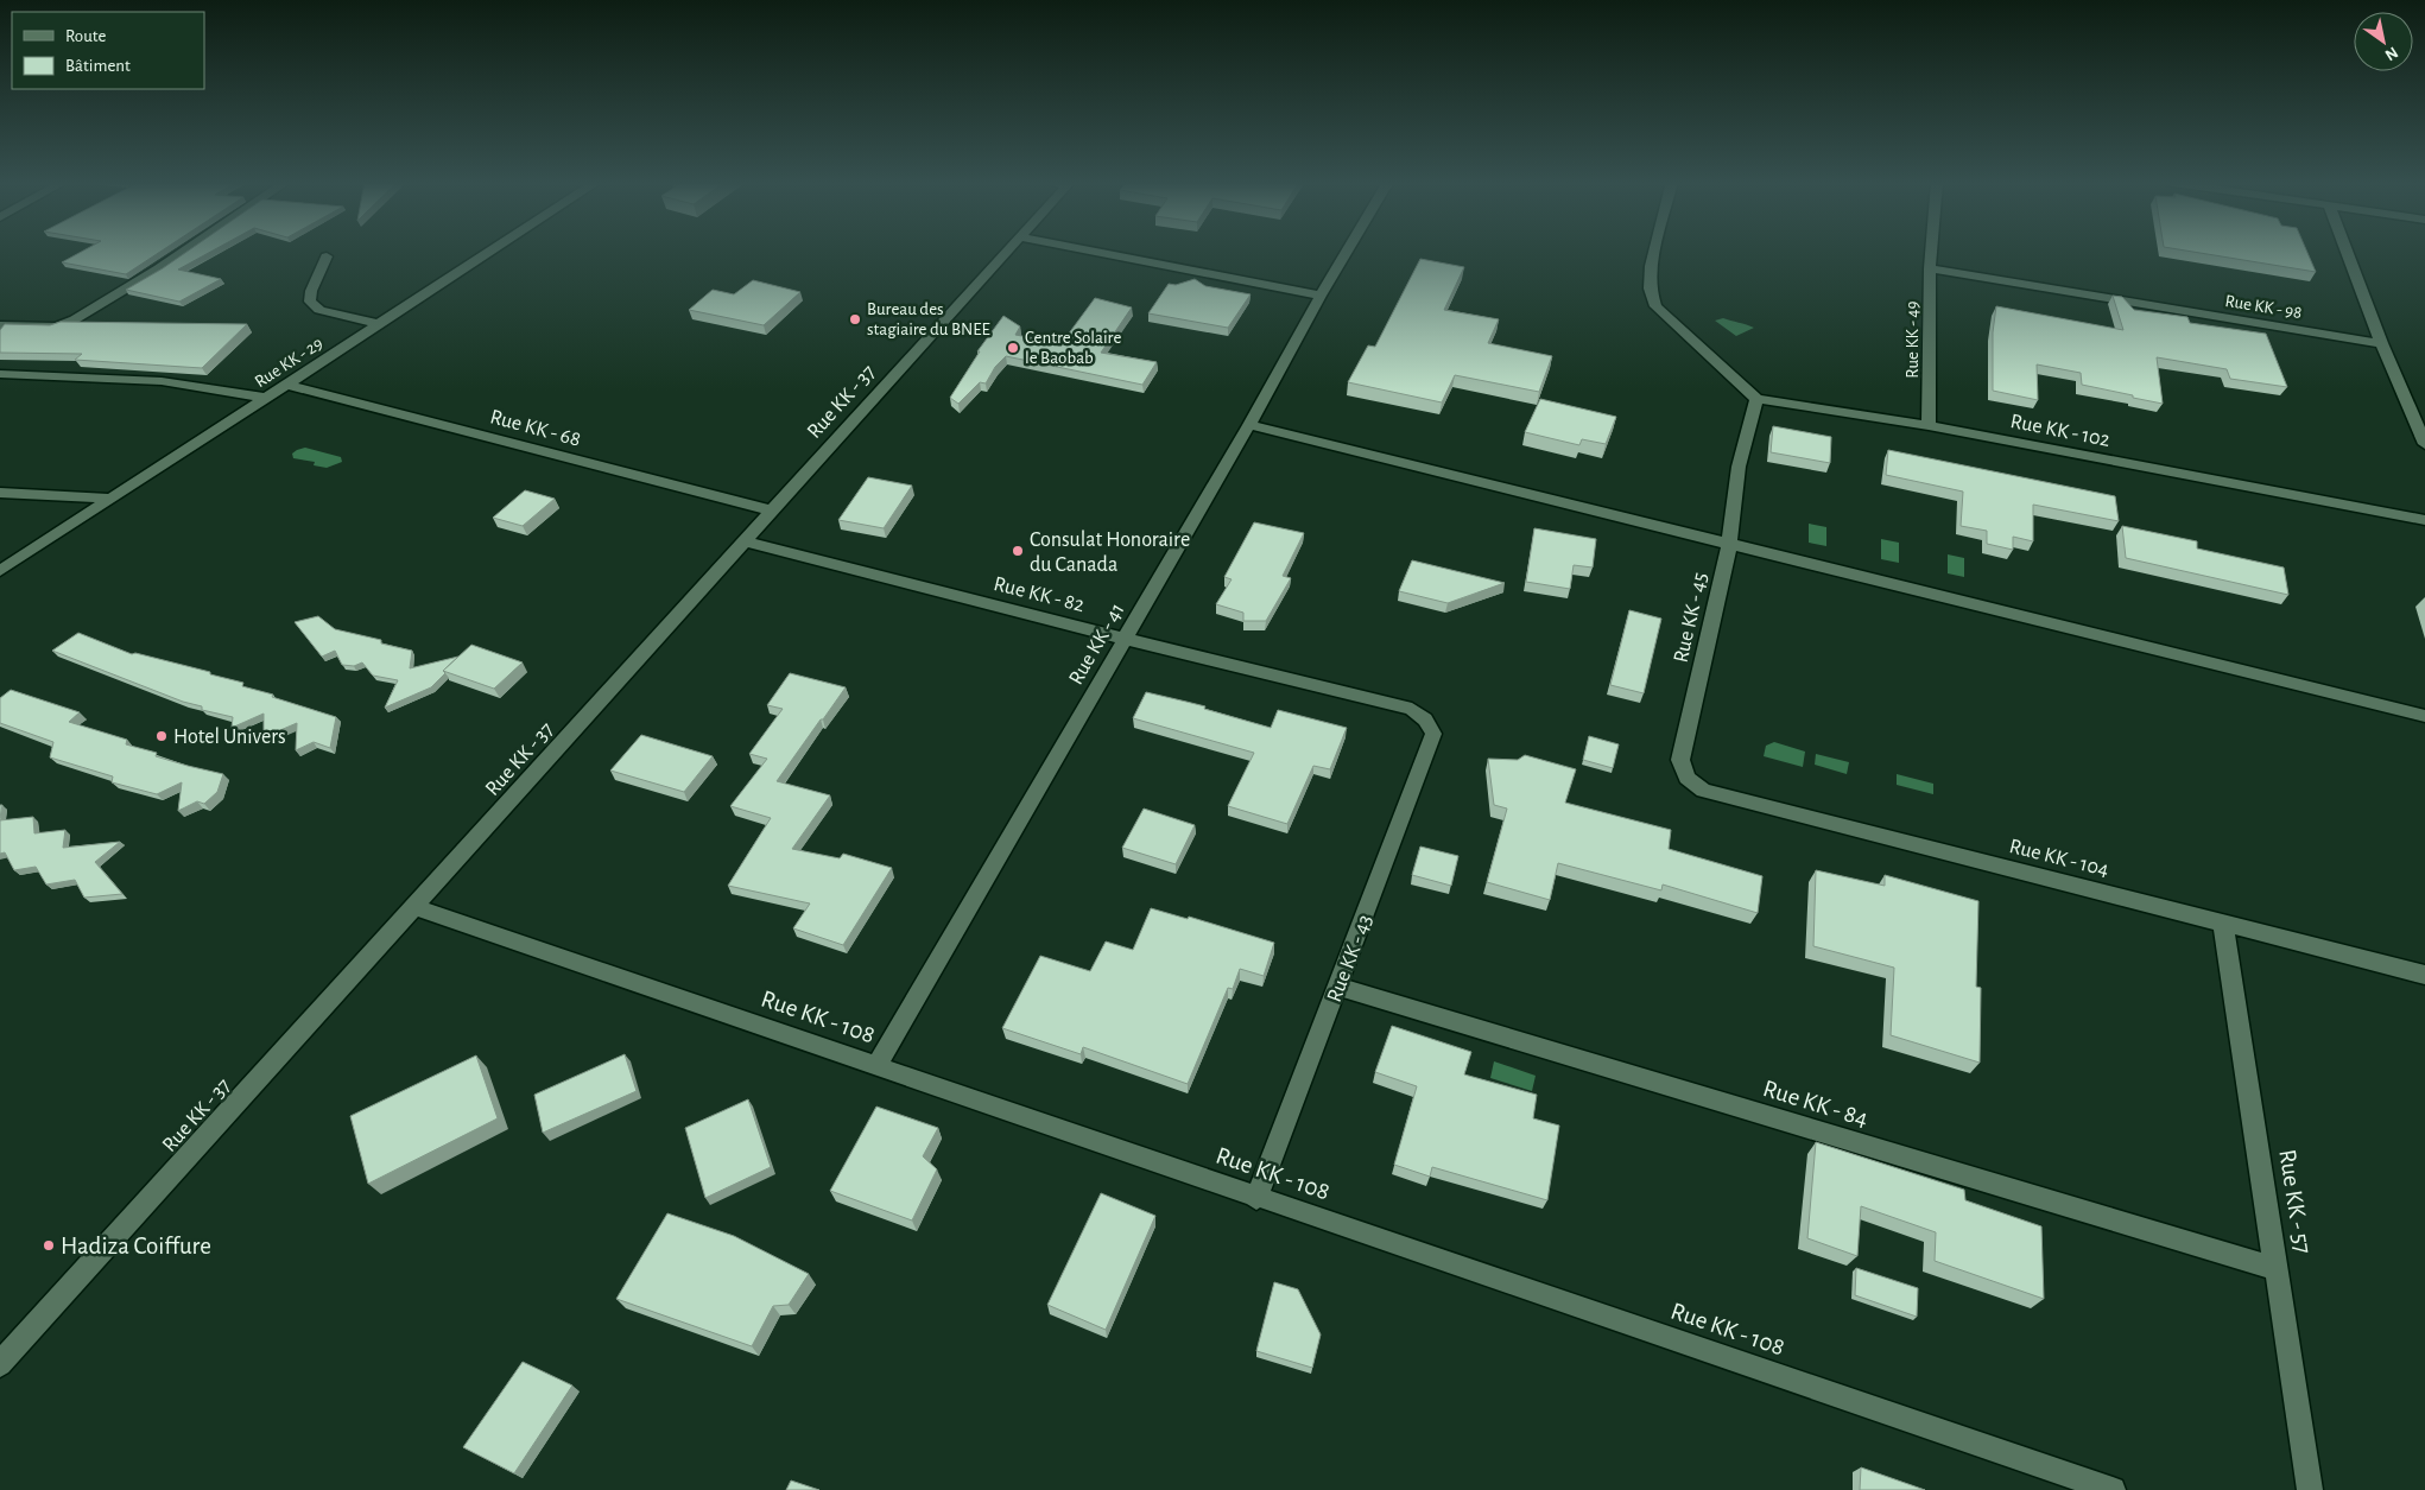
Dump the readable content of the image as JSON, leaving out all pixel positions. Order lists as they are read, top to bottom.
{
  "streets": {
    "street": [
      "Rue KK - 98",
      "Rue KK - 49",
      "Rue KK - 29",
      "Rue KK - 37",
      "Rue KK - 68",
      "Rue KK - 102",
      "Rue KK - 82",
      "Rue KK - 45",
      "Rue KK - 41",
      "Rue KK - 104",
      "Rue KK - 43",
      "Rue KK - 108",
      "Rue KK - 84",
      "Rue KK - 57"
    ]
  },
  "crossings": [
    ["Rue KK - 98", "Rue KK - 49"],
    ["Rue KK - 49", "Rue KK - 102"],
    ["Rue KK - 29", "Rue KK - 68"],
    ["Rue KK - 37", "Rue KK - 68"],
    ["Rue KK - 37", "Rue KK - 82"],
    ["Rue KK - 37", "Rue KK - 108"],
    ["Rue KK - 102", "Rue KK - 45"],
    ["Rue KK - 82", "Rue KK - 41"],
    ["Rue KK - 82", "Rue KK - 43"],
    ["Rue KK - 45", "Rue KK - 104"],
    ["Rue KK - 41", "Rue KK - 108"],
    ["Rue KK - 104", "Rue KK - 57"],
    ["Rue KK - 43", "Rue KK - 108"],
    ["Rue KK - 43", "Rue KK - 84"],
    ["Rue KK - 84", "Rue KK - 57"]
  ],
  "places": [
    "Bureau des stagiaire du BNEE",
    "Centre Solaire le Baobab",
    "Consulat Honoraire du Canada",
    "Hotel Univers",
    "Hadiza Coiffure"
  ],
  "legend": ["Route", "Bâtiment"],
  "north": "bottom right"
}
